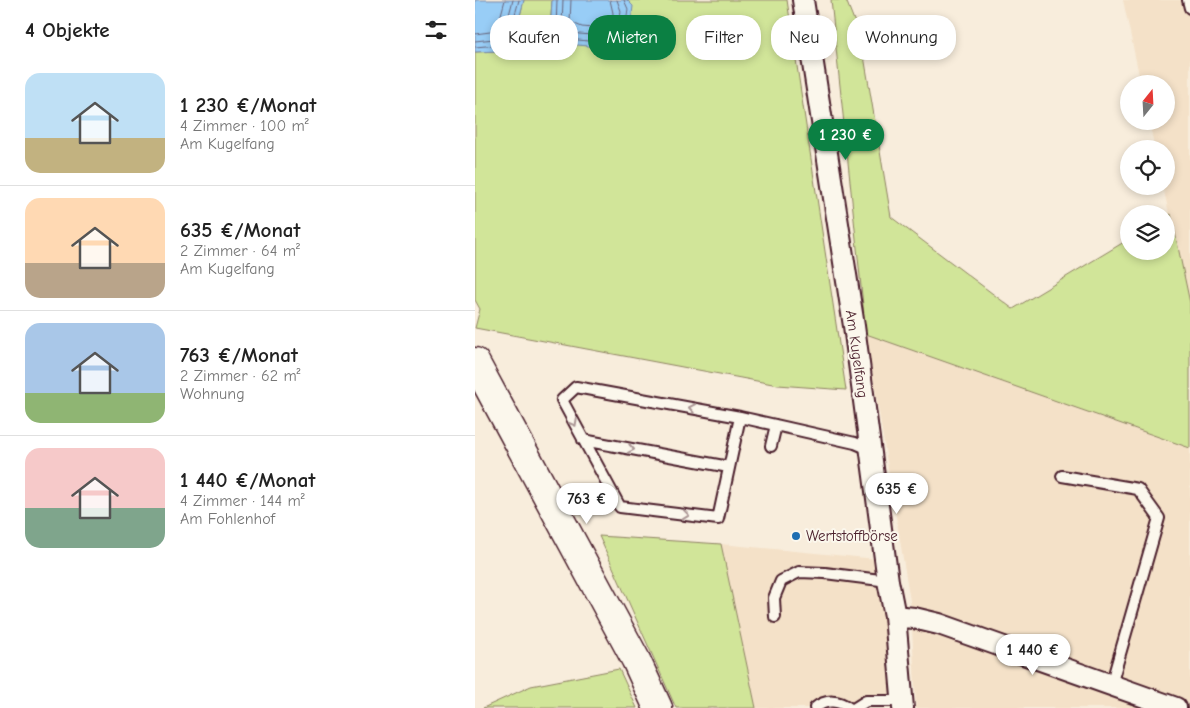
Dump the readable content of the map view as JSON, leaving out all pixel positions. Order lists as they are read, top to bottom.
{
  "streets": {
    "street": ["Am Kugelfang"]
  },
  "places": ["Wertstoffbörse"],
  "north": "top",
  "page": {
    "heading": "4 Objekte",
    "chip": [
      "Kaufen",
      "Mieten",
      "Filter",
      "Neu",
      "Wohnung"
    ],
    "list": [
      {
        "name": "1 230 €/Monat",
        "note": "4 Zimmer · 100 m² · Am Kugelfang"
      },
      {
        "name": "635 €/Monat",
        "note": "2 Zimmer · 64 m² · Am Kugelfang"
      },
      {
        "name": "763 €/Monat",
        "note": "2 Zimmer · 62 m² · Wohnung"
      },
      {
        "name": "1 440 €/Monat",
        "note": "4 Zimmer · 144 m² · Am Fohlenhof"
      }
    ],
    "price": [
      "1 230 €",
      "635 €",
      "763 €",
      "1 440 €"
    ]
  }
}
